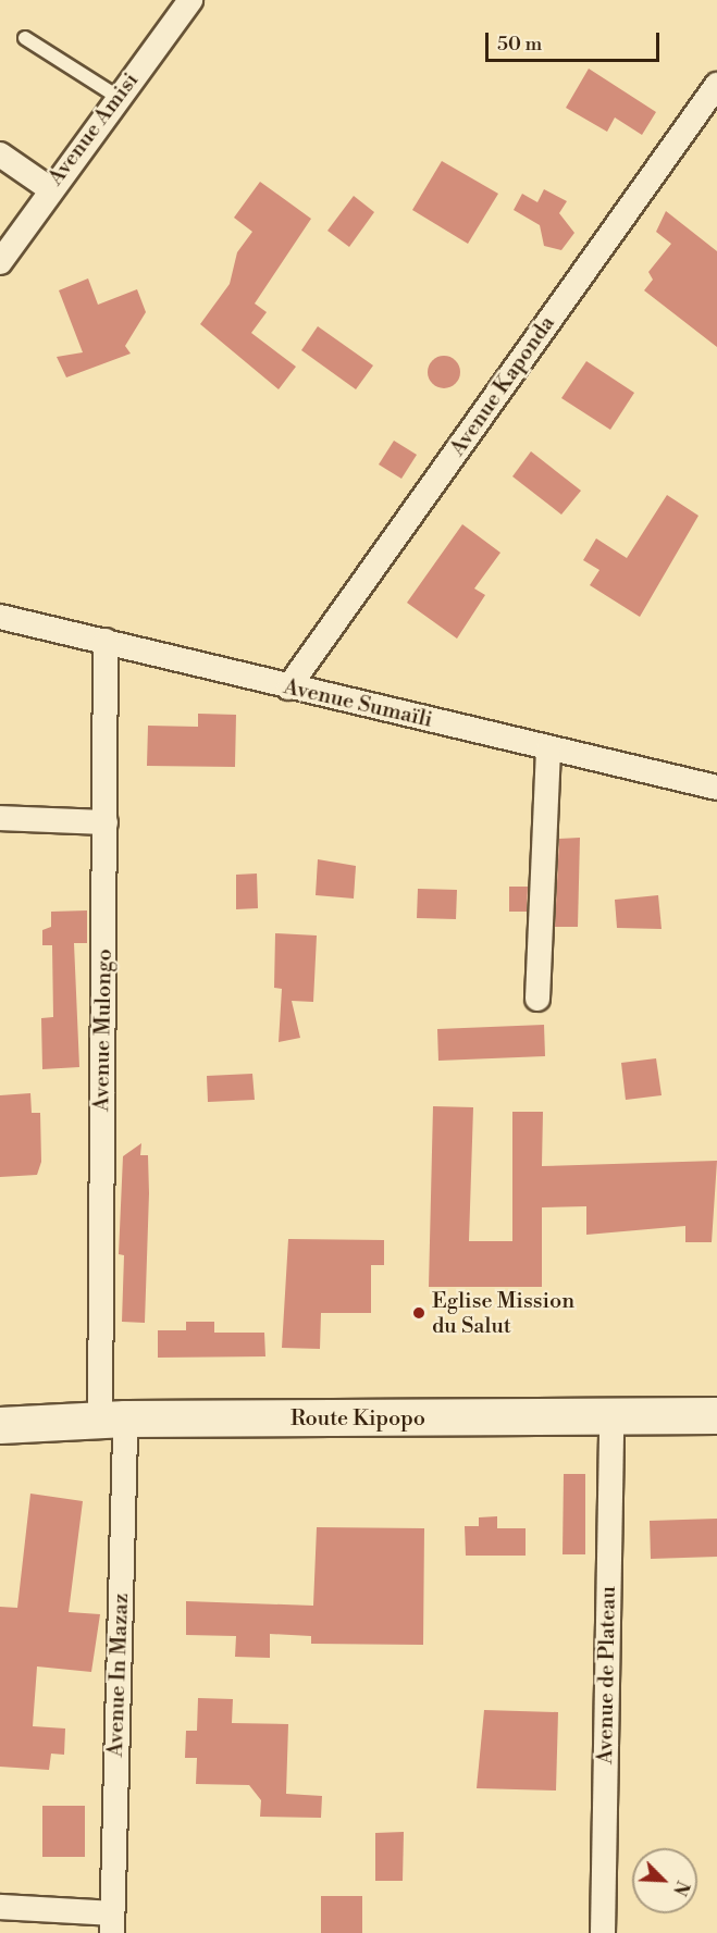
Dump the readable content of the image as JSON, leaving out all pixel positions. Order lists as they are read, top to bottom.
{
  "streets": {
    "main road": ["Route Kipopo"],
    "street": [
      "Avenue Amisi",
      "Avenue Kaponda",
      "Avenue Sumaïli",
      "Avenue Mulongo",
      "Avenue In Mazaz",
      "Avenue de Plateau"
    ]
  },
  "crossings": [
    ["Avenue Kaponda", "Avenue Sumaïli"],
    ["Avenue Sumaïli", "Avenue Mulongo"],
    ["Avenue Mulongo", "Route Kipopo"],
    ["Avenue Mulongo", "Avenue In Mazaz"],
    ["Route Kipopo", "Avenue In Mazaz"],
    ["Route Kipopo", "Avenue de Plateau"]
  ],
  "places": ["Eglise Mission du Salut"],
  "scale_bar": "50 m",
  "north": "bottom right"
}
